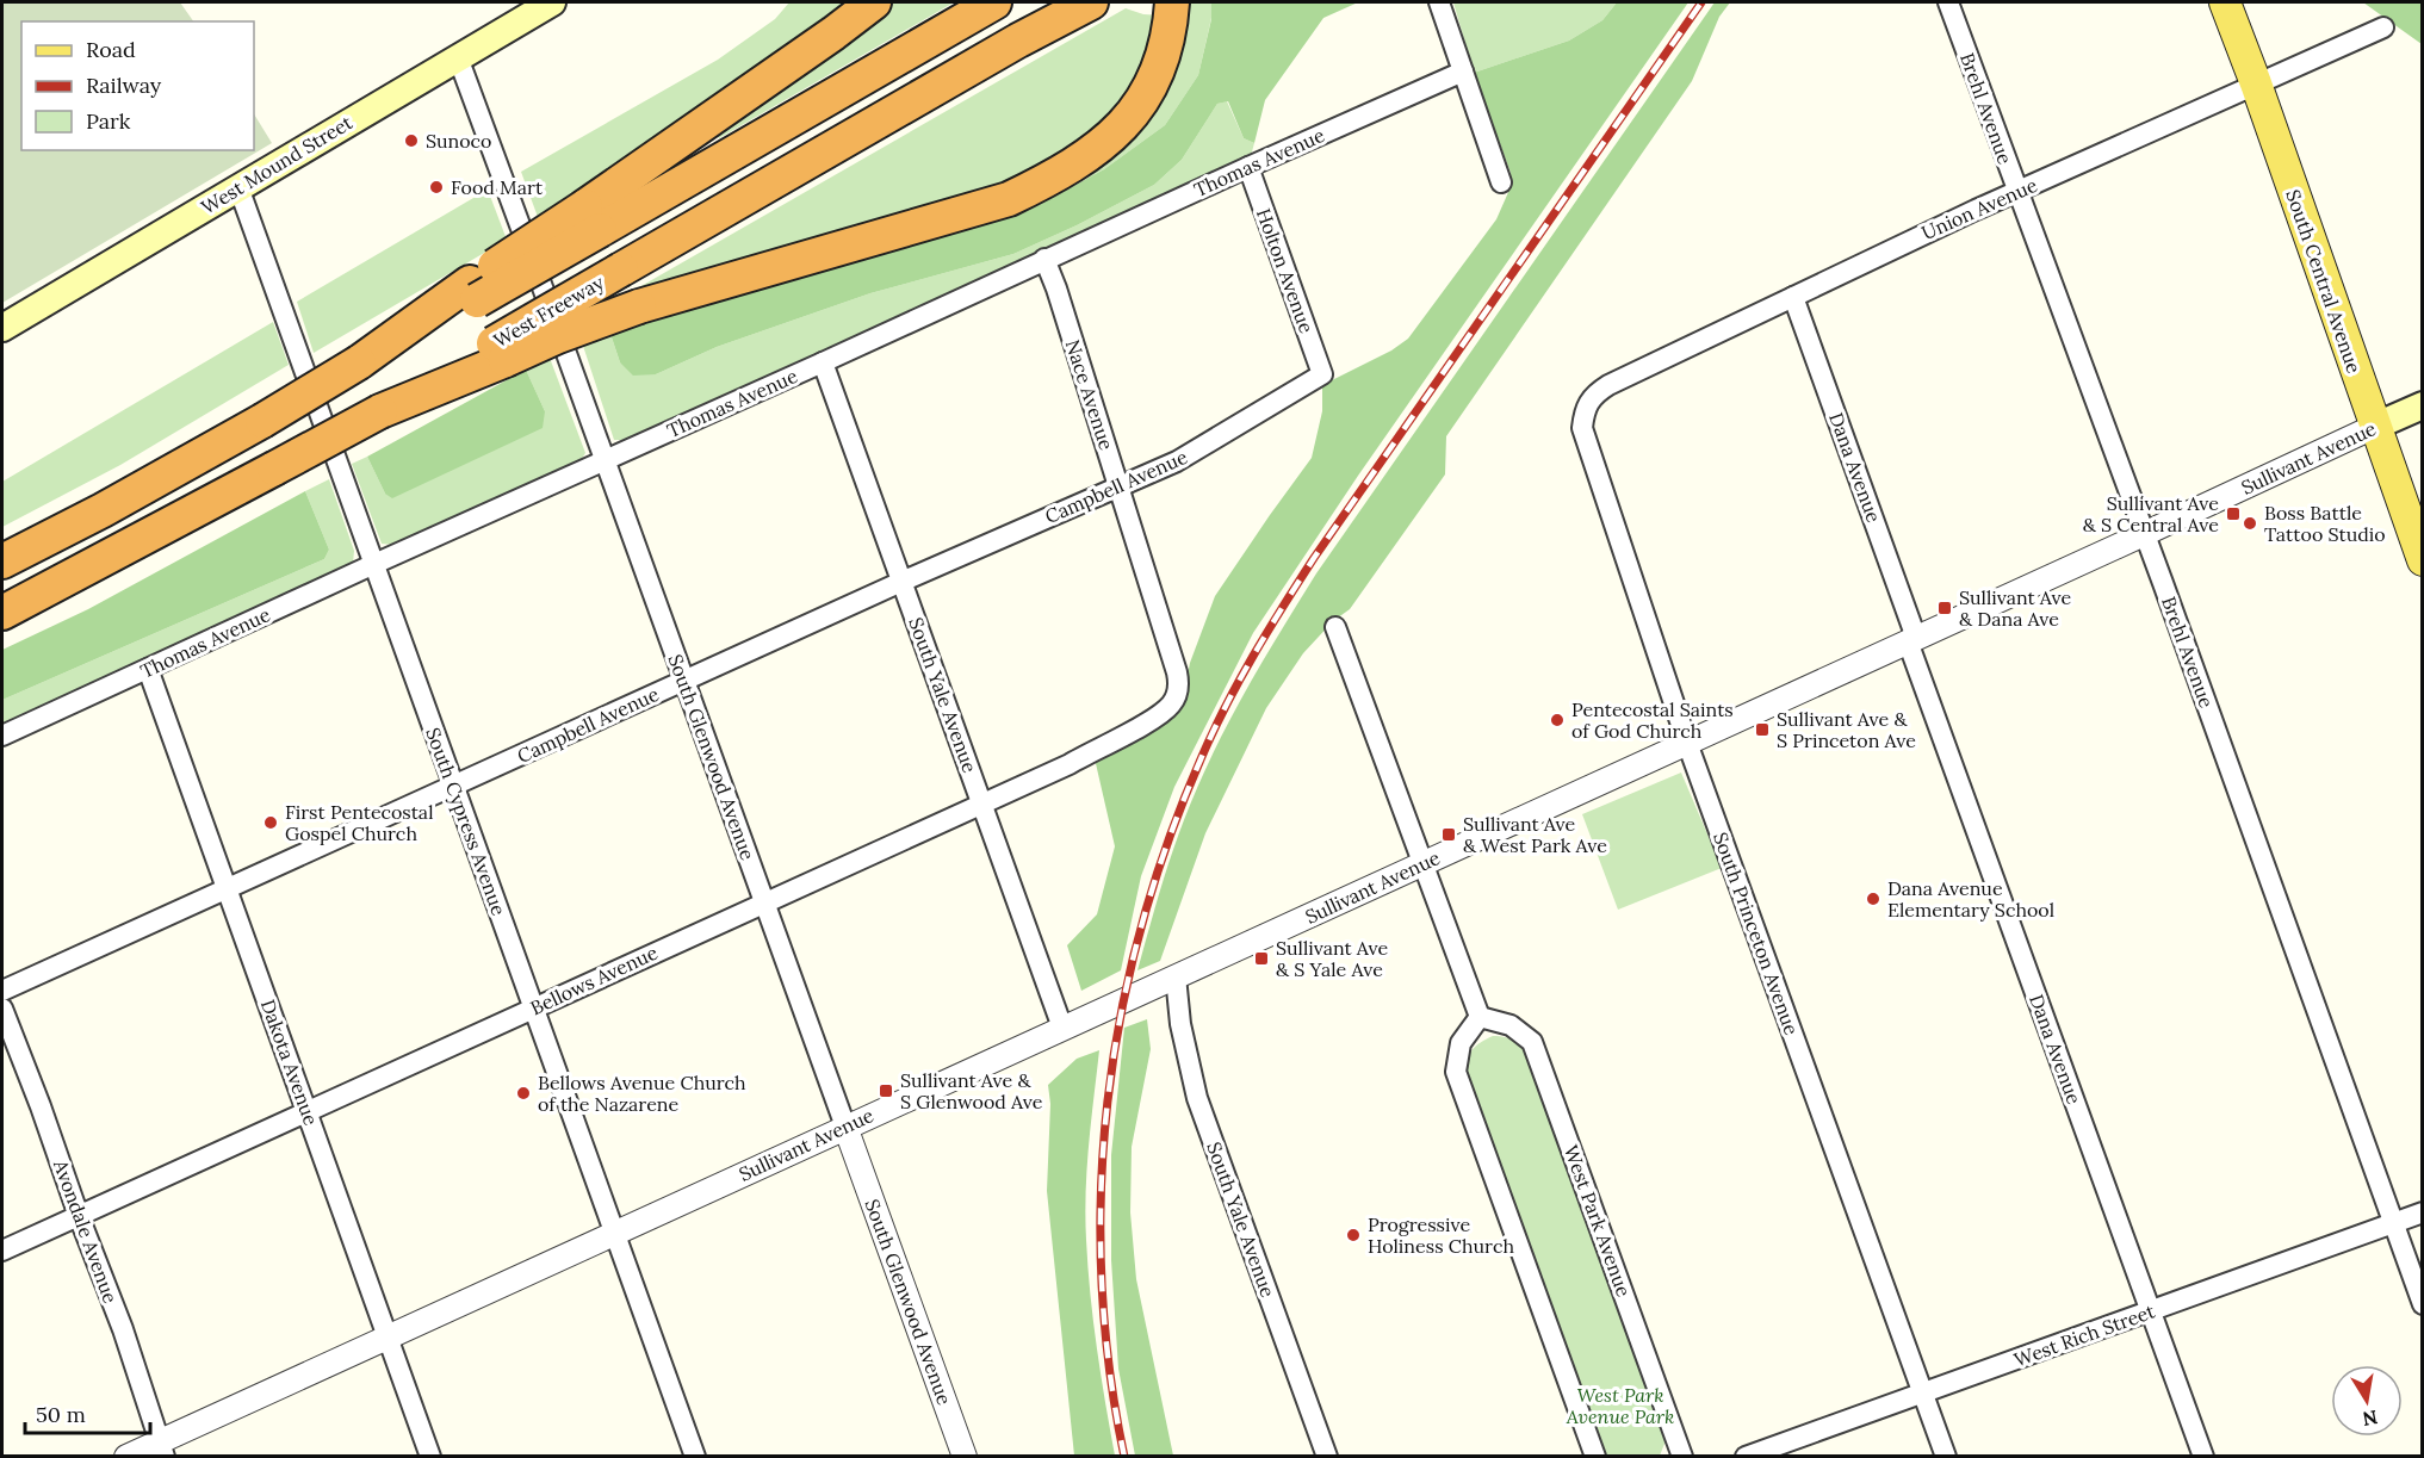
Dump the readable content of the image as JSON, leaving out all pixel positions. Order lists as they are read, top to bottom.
{
  "streets": {
    "highway": ["West Freeway"],
    "main road": ["West Mound Street", "South Central Avenue", "Sullivant Avenue"],
    "street": [
      "Brehl Avenue",
      "Thomas Avenue",
      "Union Avenue",
      "Holton Avenue",
      "Nace Avenue",
      "Dana Avenue",
      "Campbell Avenue",
      "South Yale Avenue",
      "South Glenwood Avenue",
      "South Cypress Avenue",
      "South Princeton Avenue",
      "Bellows Avenue",
      "Dakota Avenue",
      "West Park Avenue",
      "Avondale Avenue",
      "West Rich Street"
    ]
  },
  "crossings": [
    ["Brehl Avenue", "Union Avenue"],
    ["Brehl Avenue", "Sullivant Avenue"],
    ["Brehl Avenue", "West Rich Street"],
    ["Thomas Avenue", "Holton Avenue"],
    ["Thomas Avenue", "Nace Avenue"],
    ["Thomas Avenue", "South Yale Avenue"],
    ["Thomas Avenue", "South Glenwood Avenue"],
    ["Thomas Avenue", "South Cypress Avenue"],
    ["Thomas Avenue", "Dakota Avenue"],
    ["West Mound Street", "South Glenwood Avenue"],
    ["West Mound Street", "South Cypress Avenue"],
    ["Union Avenue", "South Central Avenue"],
    ["Union Avenue", "Dana Avenue"],
    ["Union Avenue", "South Princeton Avenue"],
    ["Holton Avenue", "Campbell Avenue"],
    ["South Central Avenue", "Sullivant Avenue"],
    ["Nace Avenue", "Campbell Avenue"],
    ["Nace Avenue", "Bellows Avenue"],
    ["Sullivant Avenue", "Dana Avenue"],
    ["Sullivant Avenue", "South Yale Avenue"],
    ["Sullivant Avenue", "South Glenwood Avenue"],
    ["Sullivant Avenue", "South Cypress Avenue"],
    ["Sullivant Avenue", "South Princeton Avenue"],
    ["Sullivant Avenue", "Dakota Avenue"],
    ["Sullivant Avenue", "Avondale Avenue"],
    ["Dana Avenue", "West Rich Street"],
    ["Campbell Avenue", "South Yale Avenue"],
    ["Campbell Avenue", "South Glenwood Avenue"],
    ["Campbell Avenue", "South Cypress Avenue"],
    ["Campbell Avenue", "Dakota Avenue"],
    ["South Yale Avenue", "Bellows Avenue"],
    ["South Glenwood Avenue", "Bellows Avenue"],
    ["South Cypress Avenue", "Bellows Avenue"],
    ["South Princeton Avenue", "West Rich Street"],
    ["Bellows Avenue", "Dakota Avenue"],
    ["Bellows Avenue", "Avondale Avenue"]
  ],
  "parks": ["West Park Avenue Park"],
  "places": {
    "other": [
      "Sunoco",
      "Food Mart",
      "Boss Battle Tattoo Studio",
      "Pentecostal Saints of God Church",
      "First Pentecostal Gospel Church",
      "Dana Avenue Elementary School",
      "Bellows Avenue Church of the Nazarene",
      "Progressive Holiness Church"
    ],
    "transit": [
      "Sullivant Ave & S Central Ave",
      "Sullivant Ave & Dana Ave",
      "Sullivant Ave & S Princeton Ave",
      "Sullivant Ave & West Park Ave",
      "Sullivant Ave & S Yale Ave",
      "Sullivant Ave & S Glenwood Ave"
    ]
  },
  "legend": ["Road", "Railway", "Park"],
  "scale_bar": "50 m",
  "north": "bottom"
}
